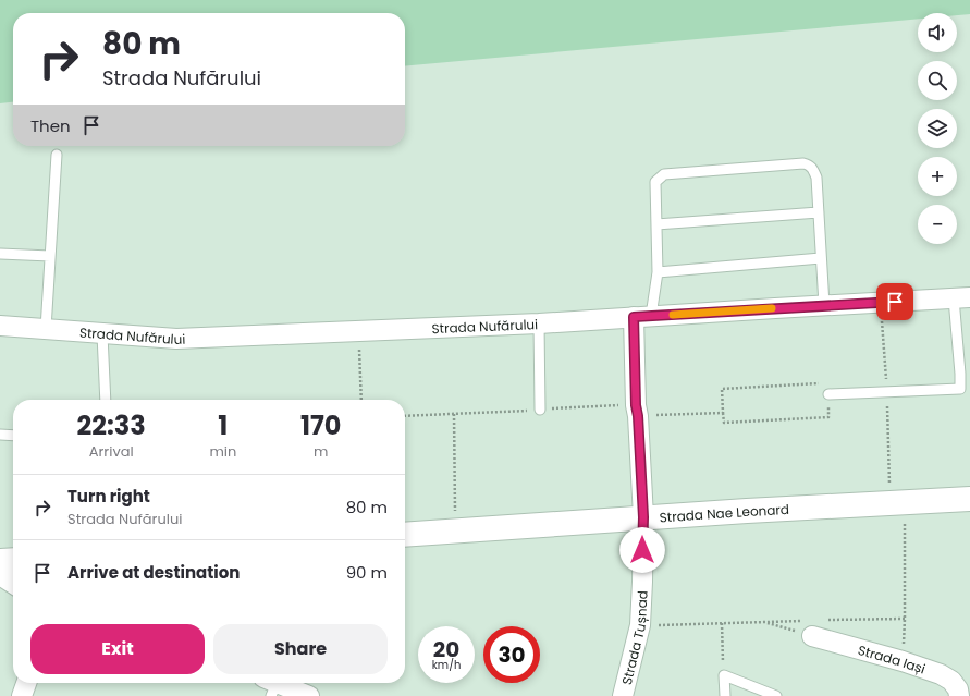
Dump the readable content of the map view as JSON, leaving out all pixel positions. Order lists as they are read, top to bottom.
{
  "streets": {
    "street": [
      "Strada Nufărului",
      "Strada Nae Leonard",
      "Strada Tușnad",
      "Strada Iași"
    ]
  },
  "crossings": [
    ["Strada Nufărului", "Strada Tușnad"],
    ["Strada Nae Leonard", "Strada Tușnad"]
  ],
  "page": {
    "map_buttons": ["+", "−"],
    "turn": ["80 m", "Strada Nufărului"],
    "then": "Then",
    "eta": [
      "22:33",
      "Arrival",
      "1",
      "min",
      "170",
      "m"
    ],
    "list": [
      {
        "name": "Turn right",
        "note": "Strada Nufărului",
        "value": "80 m"
      },
      {
        "name": "Arrive at destination",
        "value": "90 m"
      }
    ],
    "buttons": ["Exit", "Share"],
    "speed": "20 km/h",
    "limit": "30"
  }
}
